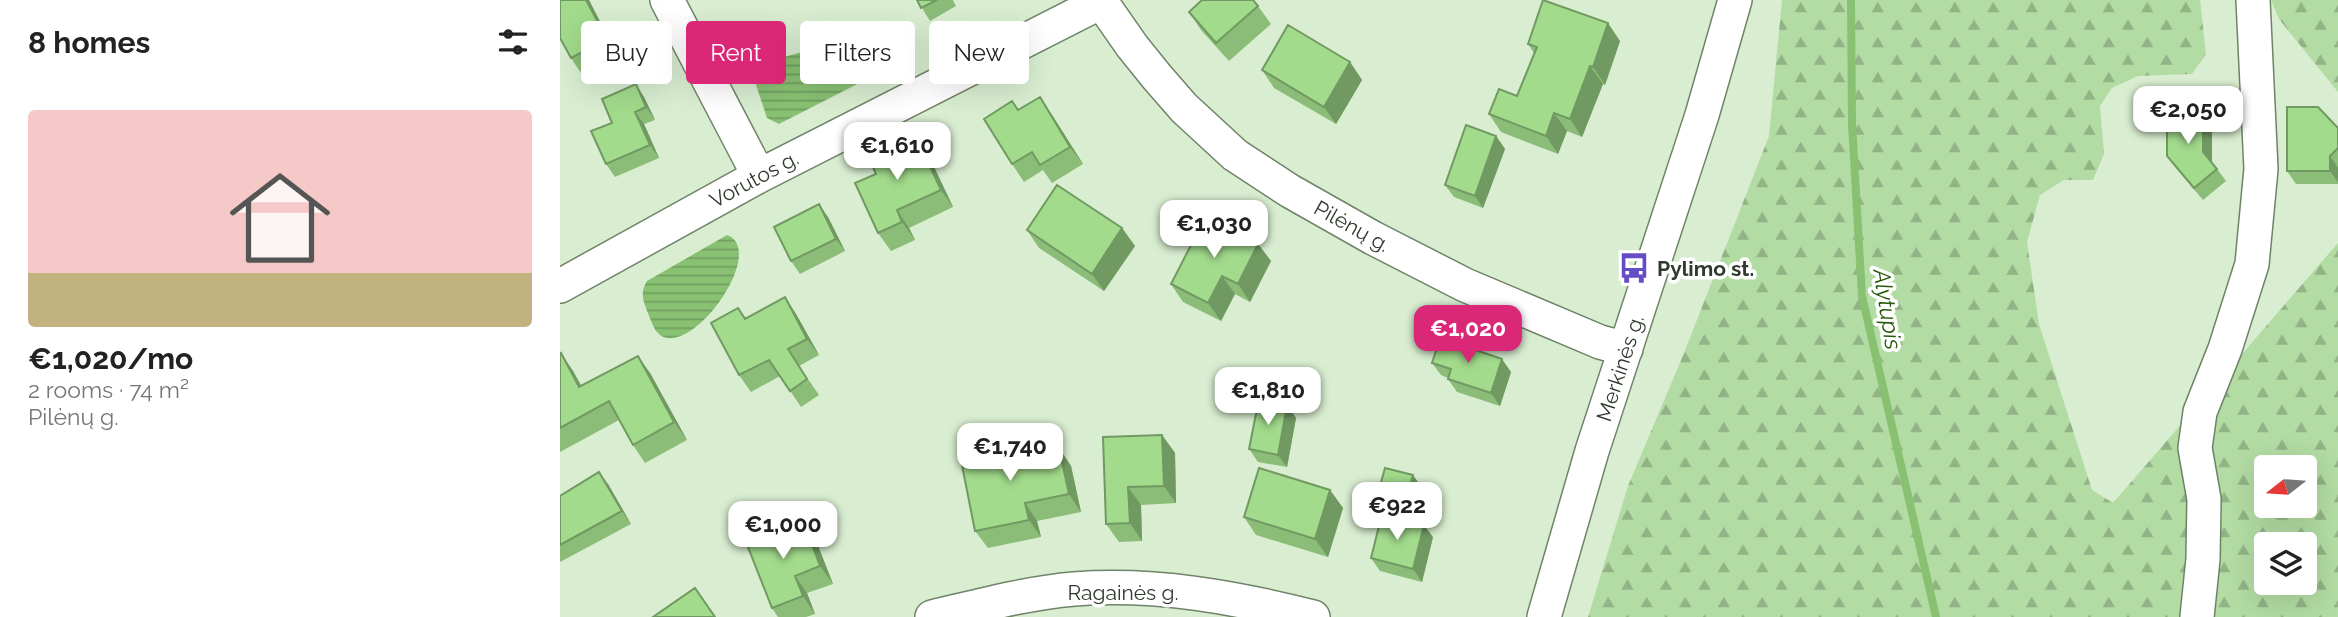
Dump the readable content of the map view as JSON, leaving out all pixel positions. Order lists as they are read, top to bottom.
{
  "streets": {
    "street": [
      "Vorutos g.",
      "Pilėnų g.",
      "Merkinės g.",
      "Ragainės g."
    ]
  },
  "crossings": [
    ["Vorutos g.", "Pilėnų g."],
    ["Pilėnų g.", "Merkinės g."]
  ],
  "water": ["Alytupis"],
  "places": {
    "bus stop": ["Pylimo st."]
  },
  "north": "left",
  "page": {
    "heading": "8 homes",
    "chip": [
      "Buy",
      "Rent",
      "Filters",
      "New"
    ],
    "list": [
      {
        "name": "€1,020/mo",
        "note": "2 rooms · 74 m² · Pilėnų g."
      }
    ],
    "price": [
      "€2,050",
      "€1,610",
      "€1,030",
      "€1,020",
      "€1,810",
      "€1,740",
      "€922",
      "€1,000"
    ]
  }
}
